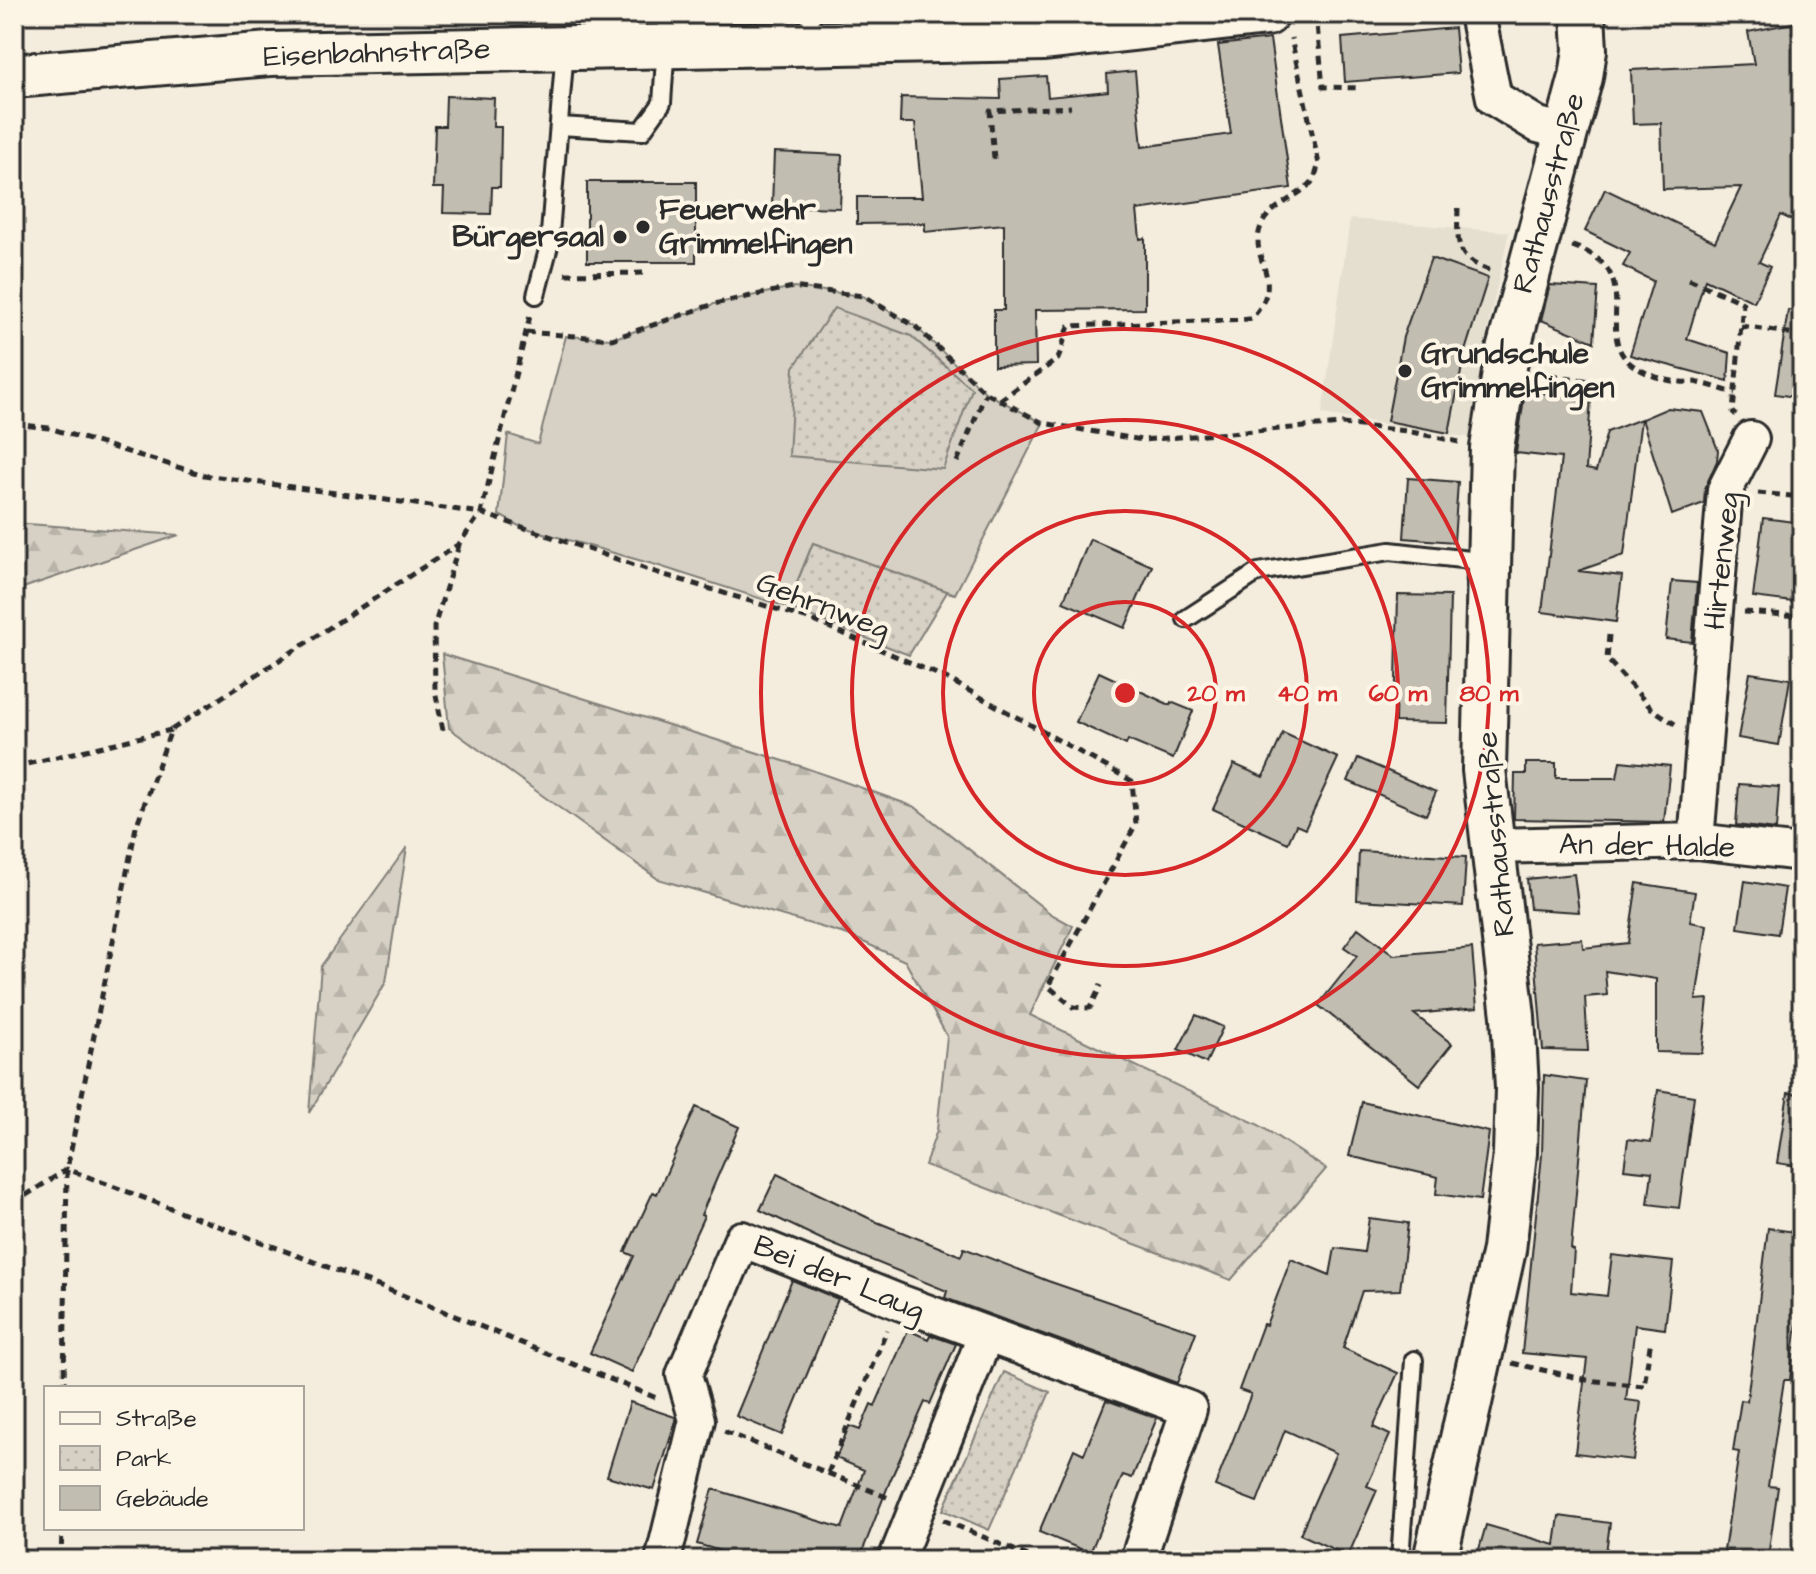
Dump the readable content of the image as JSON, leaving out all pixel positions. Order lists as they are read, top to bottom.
{
  "streets": {
    "street": [
      "Eisenbahnstraße",
      "Rathausstraße",
      "Hirtenweg",
      "An der Halde",
      "Bei der Laug"
    ],
    "path": ["Gehrnweg"]
  },
  "crossings": [
    ["Rathausstraße", "An der Halde"],
    ["Hirtenweg", "An der Halde"]
  ],
  "places": ["Feuerwehr Grimmelfingen", "Bürgersaal", "Grundschule Grimmelfingen"],
  "legend": ["Straße", "Park", "Gebäude"],
  "rings": [
    "20 m",
    "40 m",
    "60 m",
    "80 m"
  ]
}
